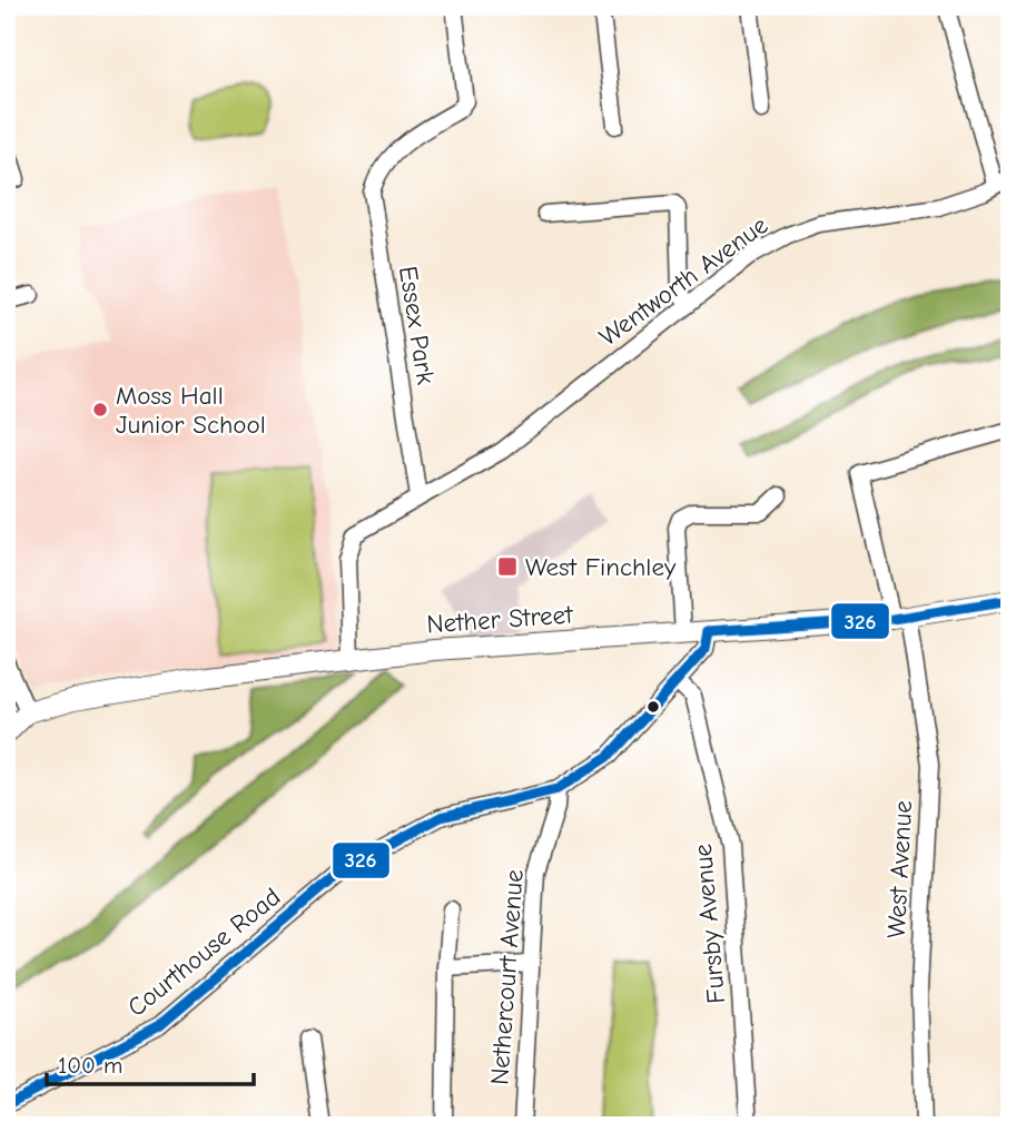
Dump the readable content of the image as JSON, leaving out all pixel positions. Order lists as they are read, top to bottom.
{
  "streets": {
    "street": [
      "Wentworth Avenue",
      "Essex Park",
      "Nether Street",
      "West Avenue",
      "Fursby Avenue",
      "Courthouse Road",
      "Nethercourt Avenue"
    ]
  },
  "crossings": [
    ["Wentworth Avenue", "Essex Park"],
    ["Nether Street", "West Avenue"],
    ["Nether Street", "Courthouse Road"],
    ["Fursby Avenue", "Courthouse Road"],
    ["Courthouse Road", "Nethercourt Avenue"]
  ],
  "places": {
    "other": ["Moss Hall Junior School"],
    "transit": ["West Finchley"]
  },
  "lines": ["transit line 326"],
  "scale_bar": "100 m"
}
